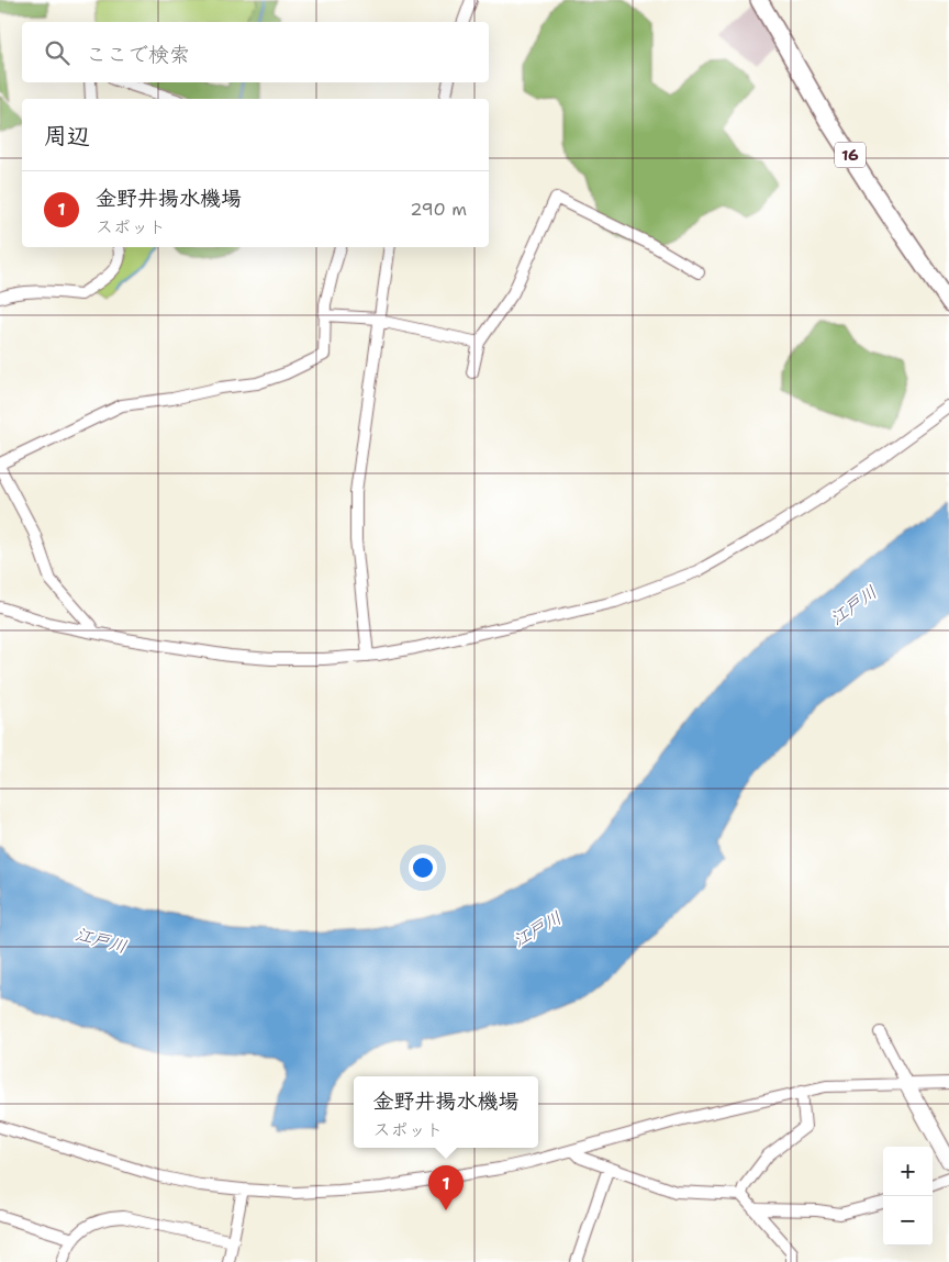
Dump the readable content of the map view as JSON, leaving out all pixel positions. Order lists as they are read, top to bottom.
{
  "streets": {
    "highway": ["16"]
  },
  "water": ["江戸川"],
  "page": {
    "search": "ここで検索",
    "heading": "周辺",
    "list": [
      {
        "mark": "1",
        "name": "金野井揚水機場",
        "note": "スポット",
        "value": "290 m"
      }
    ],
    "popup": ["金野井揚水機場", "スポット"],
    "map_buttons": ["+", "−"],
    "pins": "1"
  }
}
